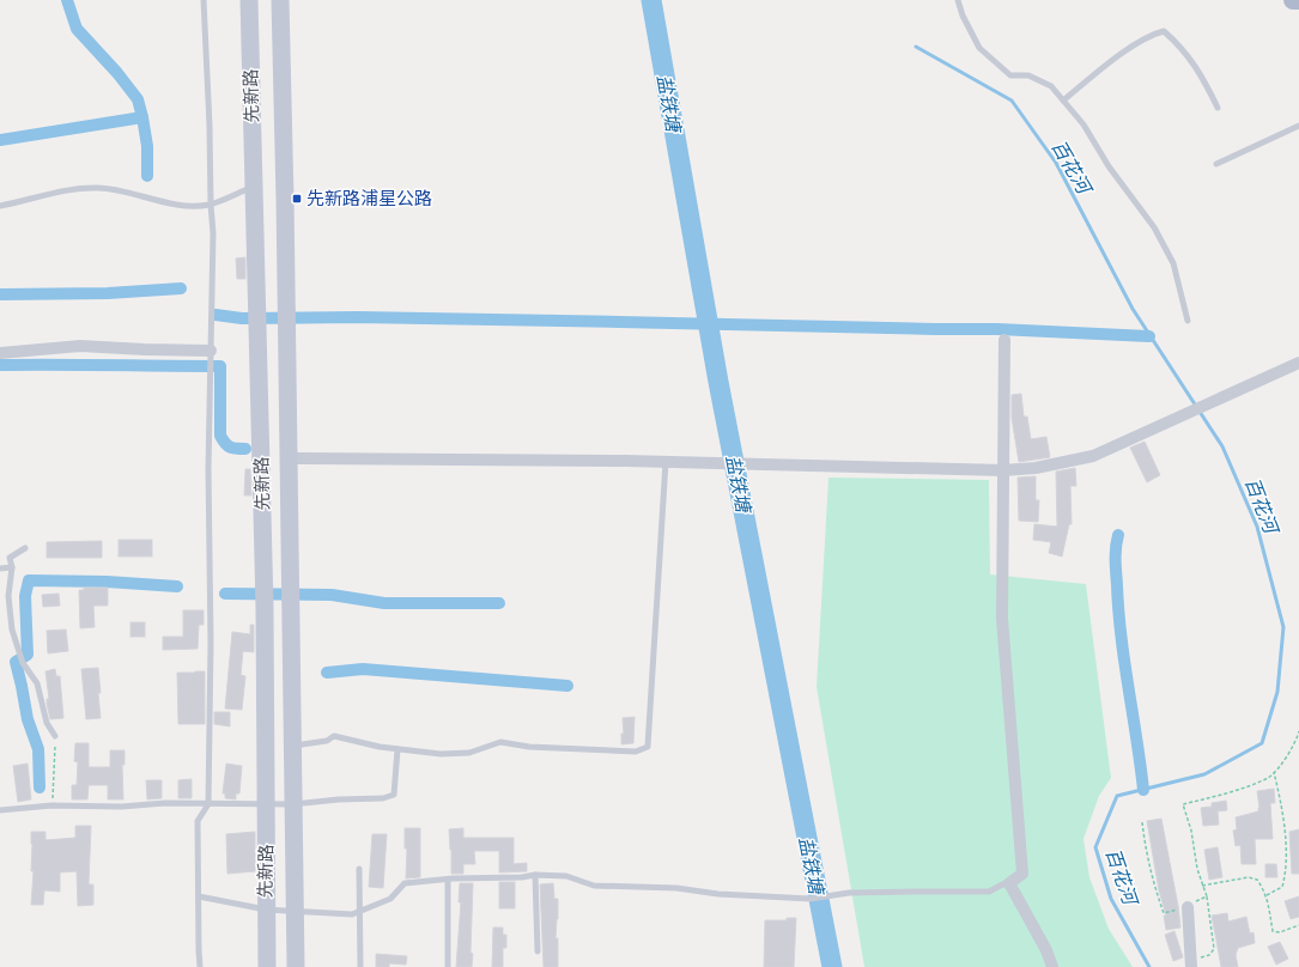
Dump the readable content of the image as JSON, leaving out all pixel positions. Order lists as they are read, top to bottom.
{
  "streets": {
    "main road": ["先新路"]
  },
  "water": ["盐铁塘", "百花河"],
  "places": {
    "transit": ["先新路浦星公路"]
  }
}
